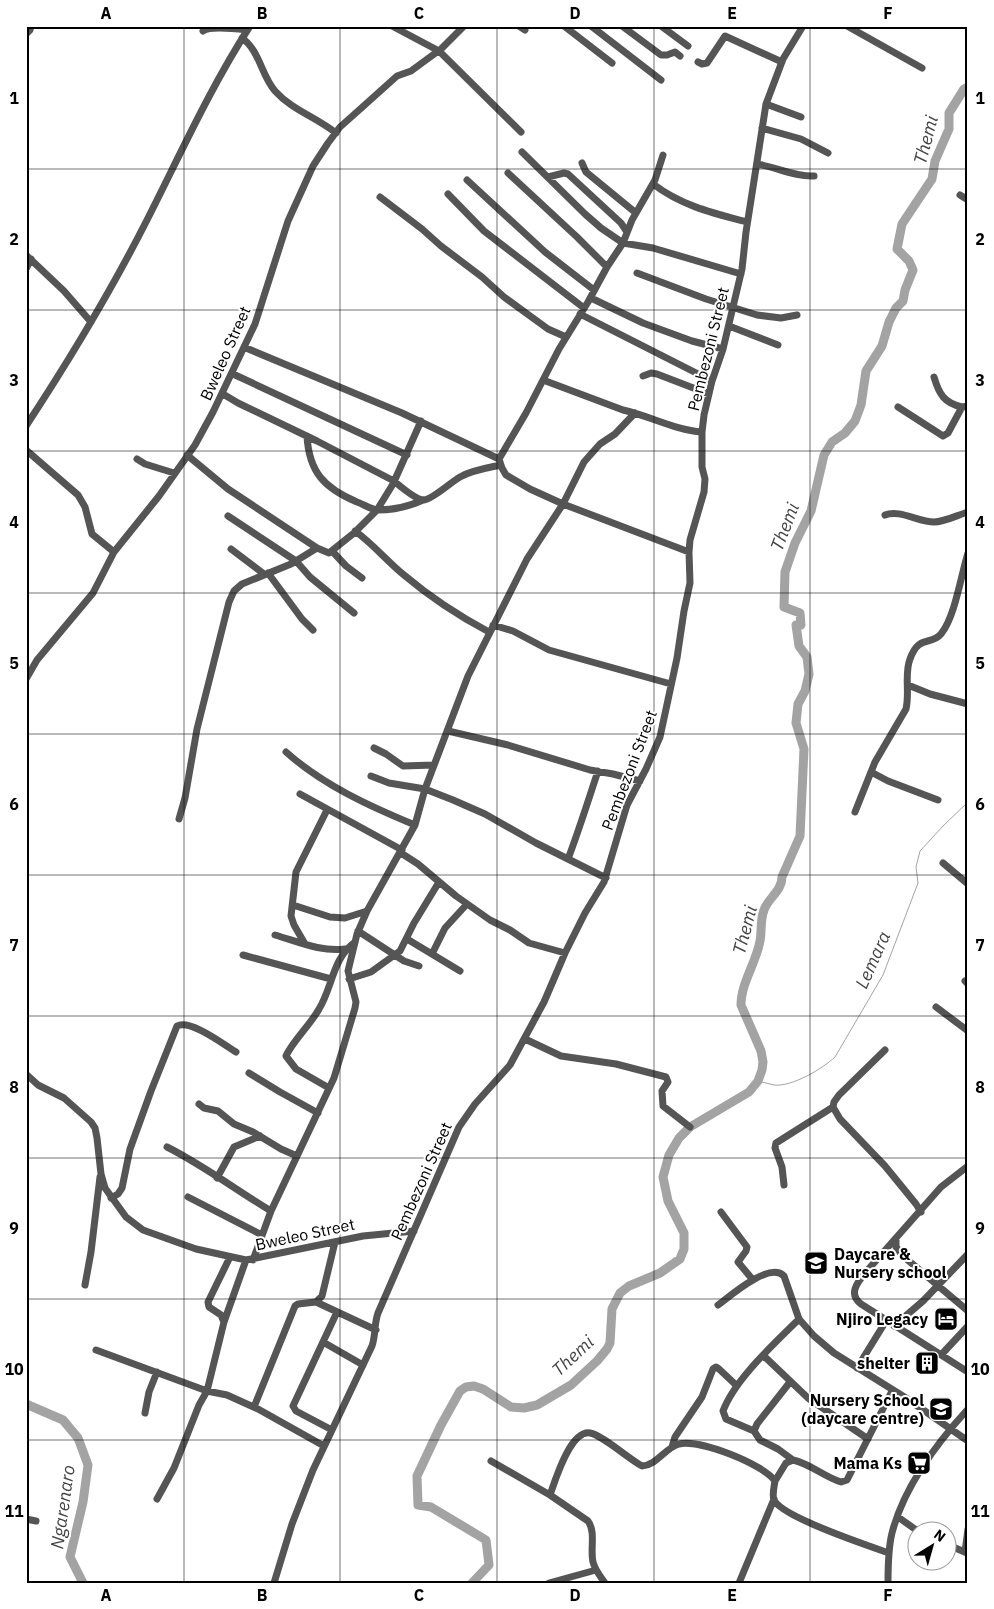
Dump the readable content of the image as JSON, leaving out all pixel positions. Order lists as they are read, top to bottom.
{
  "streets": {
    "street": ["Pembezoni Street", "Bweleo Street"]
  },
  "crossings": [
    ["Pembezoni Street", "Bweleo Street"]
  ],
  "water": ["Themi", "Lemara", "Ngarenaro"],
  "places": {
    "school or university": ["Daycare & Nursery school", "Nursery School (daycare centre)"],
    "hotel": ["Njiro Legacy"],
    "building": ["shelter"],
    "supermarket": ["Mama Ks"]
  },
  "north": "top right",
  "grid": {
    "columns": [
      "A",
      "B",
      "C",
      "D",
      "E",
      "F"
    ],
    "rows": [
      "1",
      "2",
      "3",
      "4",
      "5",
      "6",
      "7",
      "8",
      "9",
      "10",
      "11"
    ]
  }
}
